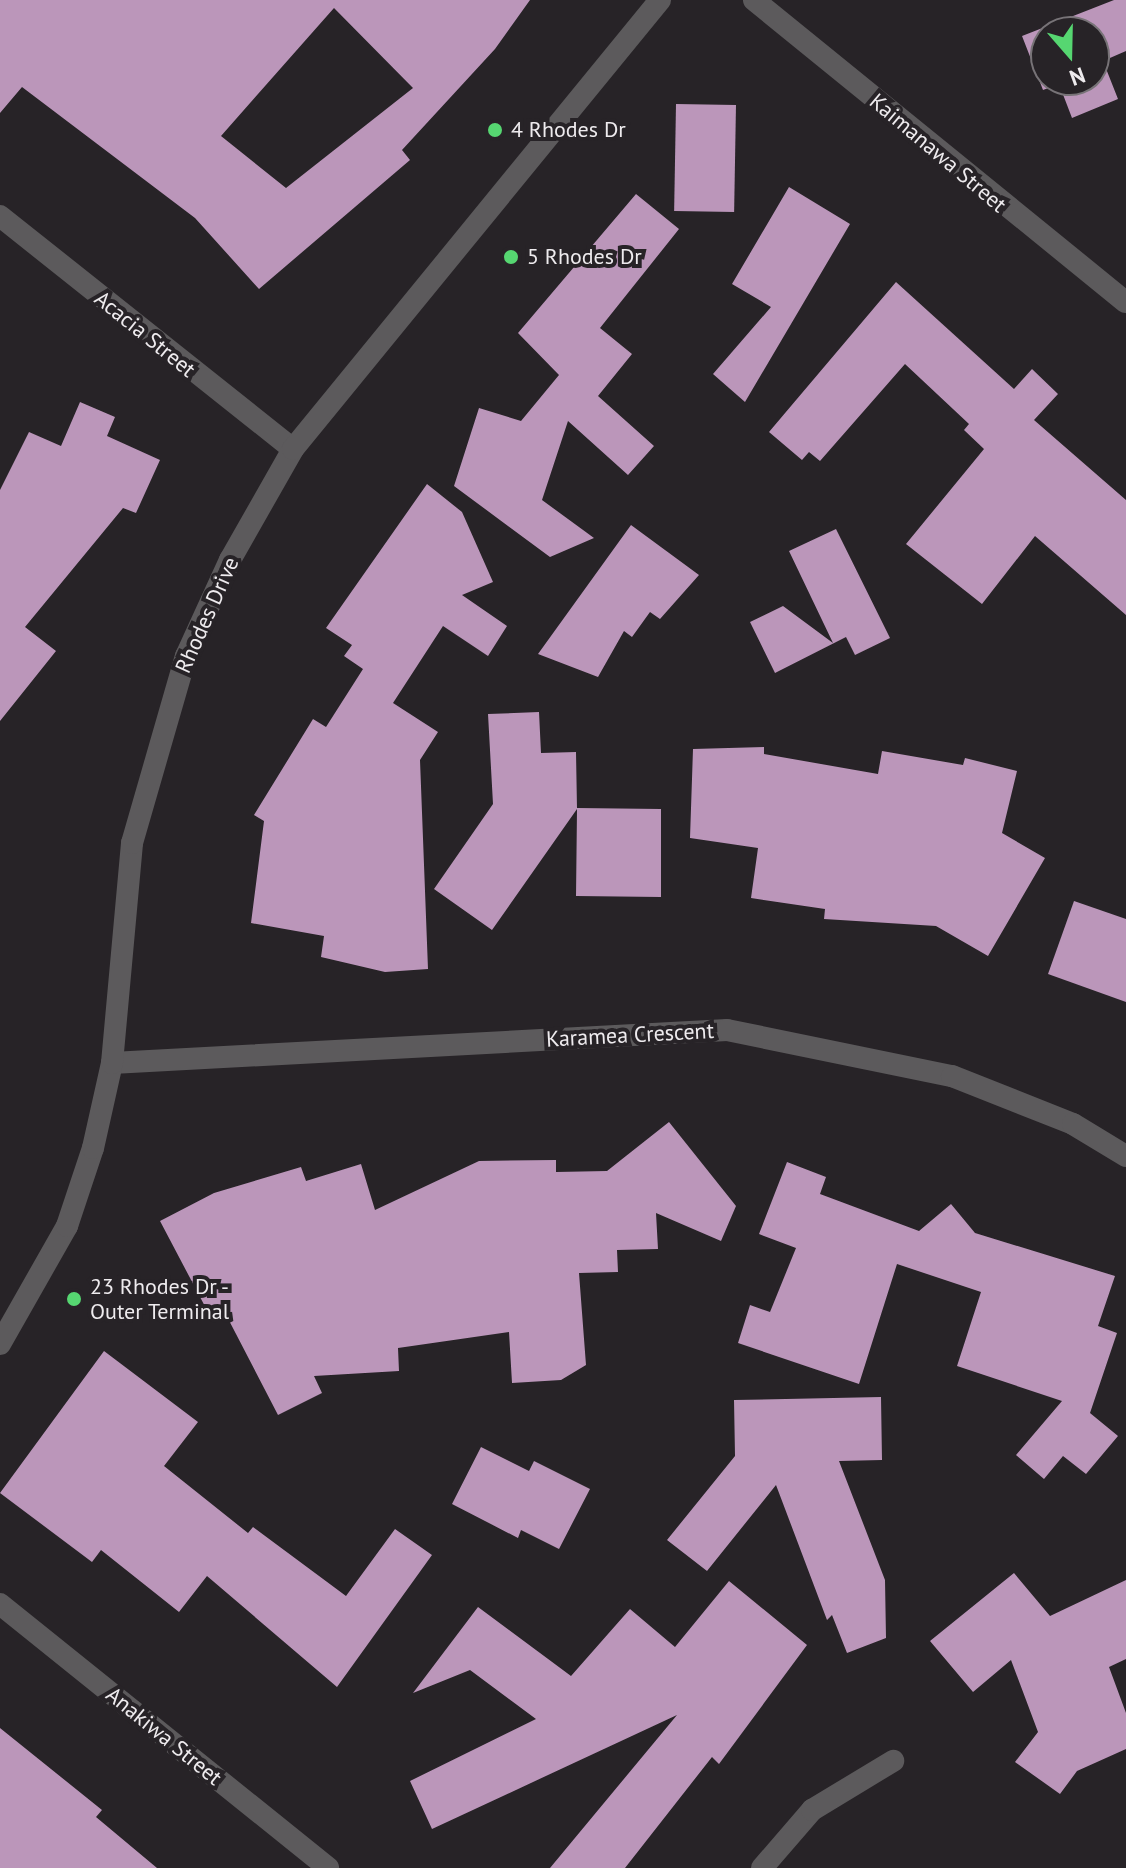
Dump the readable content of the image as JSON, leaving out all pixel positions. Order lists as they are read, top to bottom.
{
  "streets": {
    "street": [
      "Kaimanawa Street",
      "Acacia Street",
      "Rhodes Drive",
      "Karamea Crescent",
      "Anakiwa Street"
    ]
  },
  "crossings": [
    ["Acacia Street", "Rhodes Drive"],
    ["Rhodes Drive", "Karamea Crescent"]
  ],
  "places": ["4 Rhodes Dr", "5 Rhodes Dr", "23 Rhodes Dr - Outer Terminal"],
  "north": "bottom"
}
